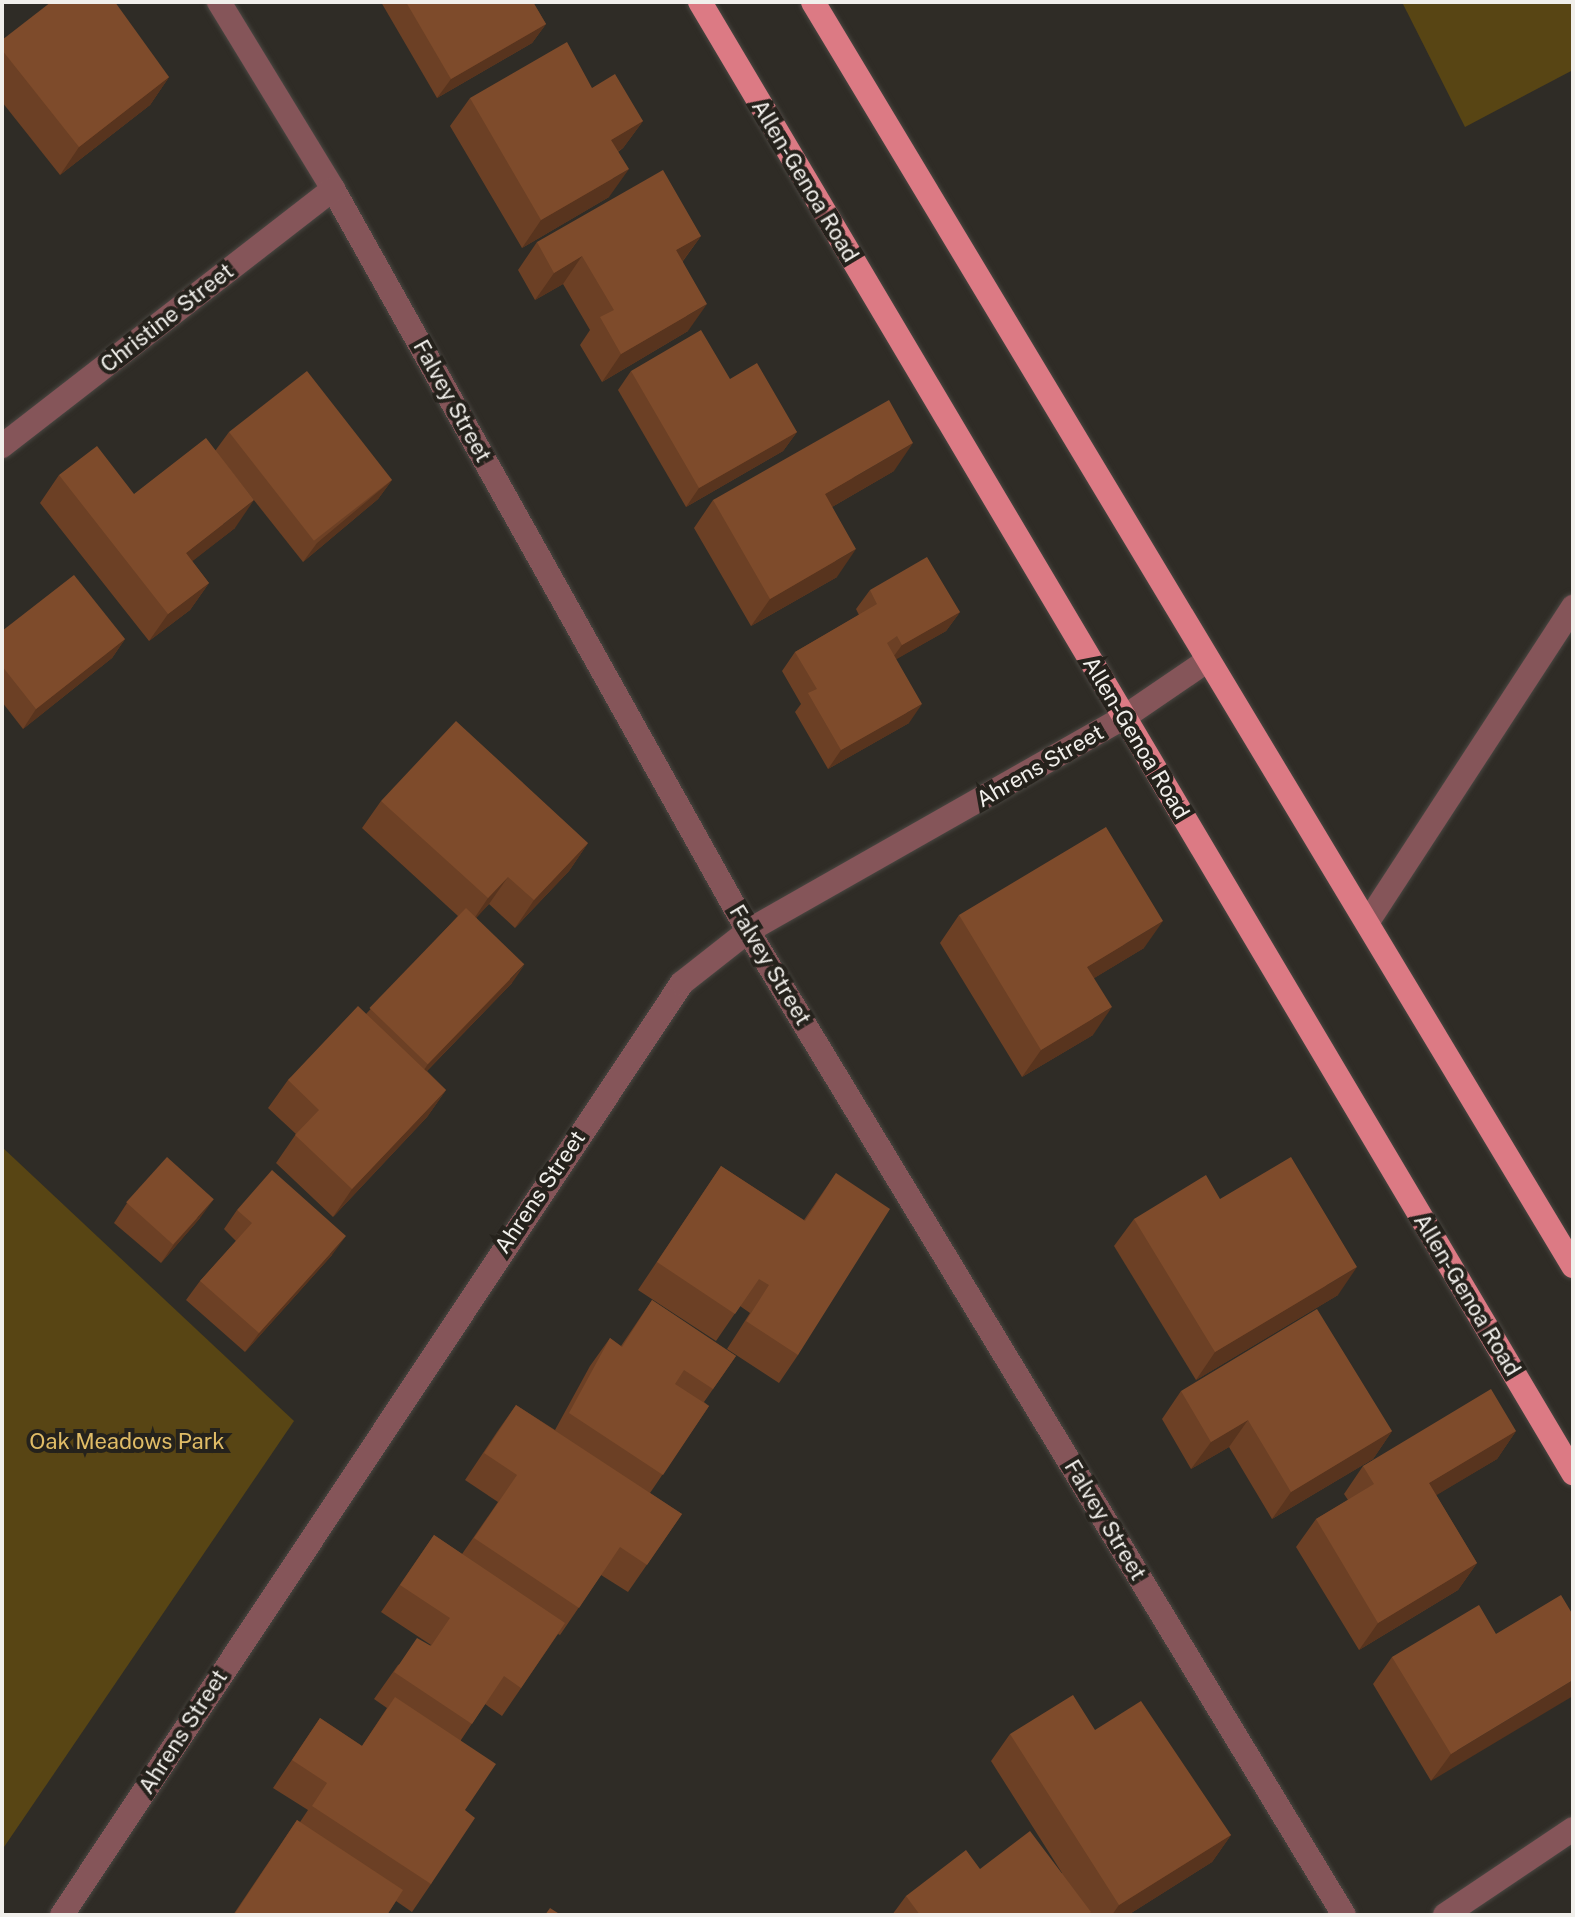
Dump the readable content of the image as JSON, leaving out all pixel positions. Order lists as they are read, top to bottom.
{
  "streets": {
    "main road": ["Allen-Genoa Road"],
    "street": ["Christine Street", "Falvey Street", "Ahrens Street"]
  },
  "crossings": [
    ["Allen-Genoa Road", "Ahrens Street"],
    ["Christine Street", "Falvey Street"],
    ["Falvey Street", "Ahrens Street"]
  ],
  "parks": ["Oak Meadows Park"]
}
